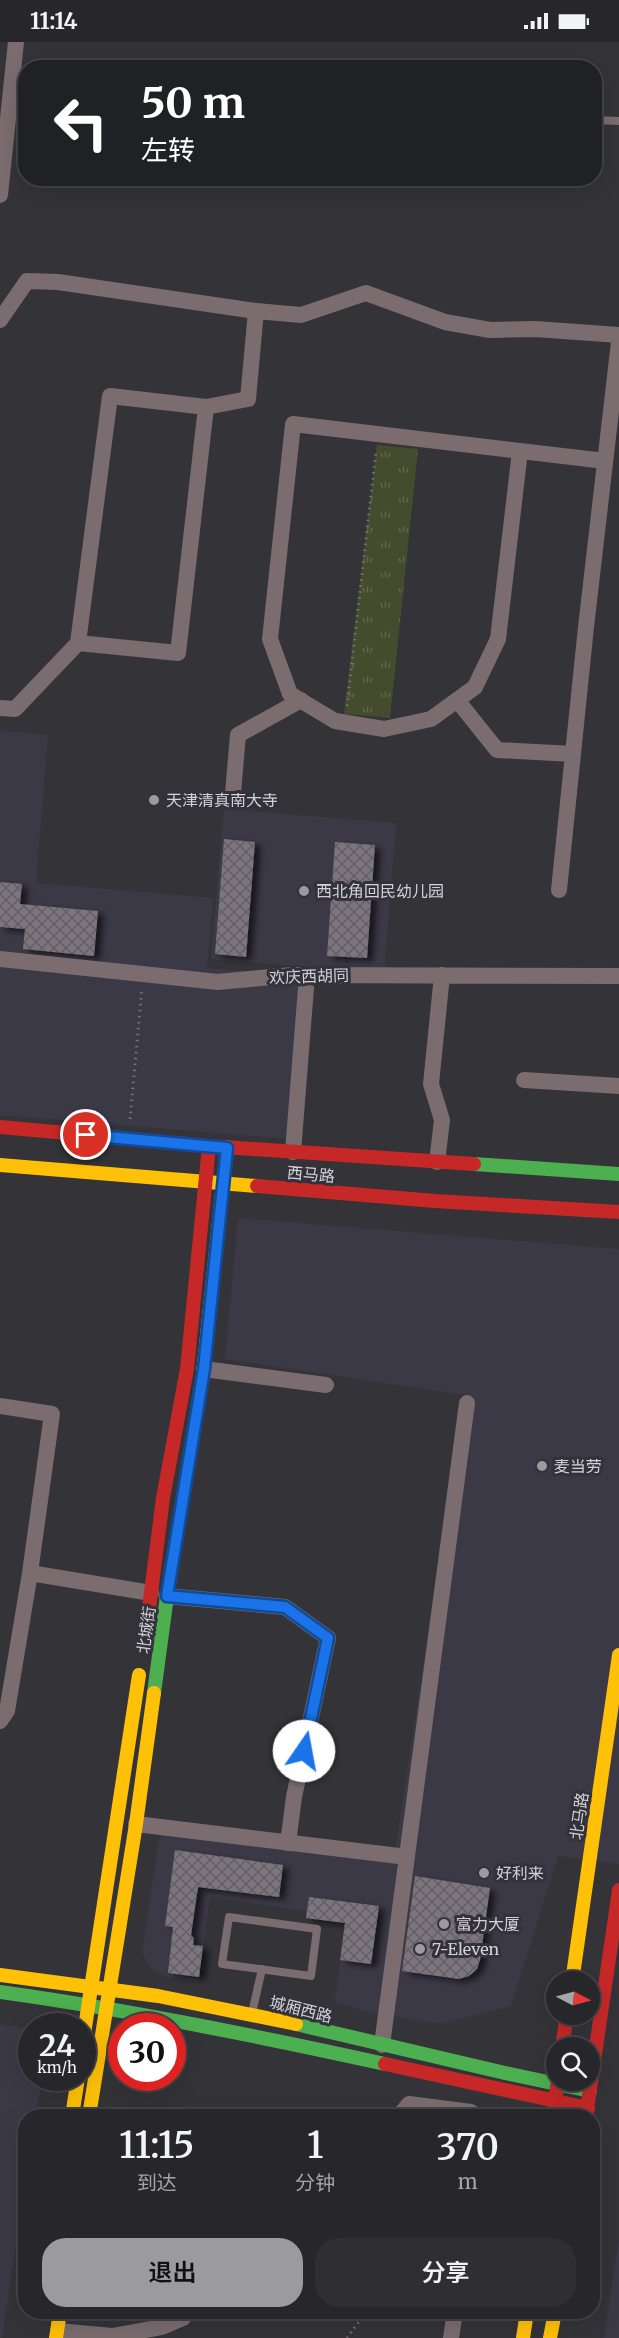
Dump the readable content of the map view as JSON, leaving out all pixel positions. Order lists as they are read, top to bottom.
{
  "streets": {
    "street": [
      "欢庆西胡同",
      "西马路",
      "北城街",
      "北马路",
      "城厢西路"
    ]
  },
  "crossings": [
    ["西马路", "北城街"],
    ["北城街", "城厢西路"]
  ],
  "places": [
    "天津清真南大寺",
    "西北角回民幼儿园",
    "麦当劳",
    "好利来",
    "富力大厦",
    "7-Eleven"
  ],
  "north": "right",
  "page": {
    "status": "11:14",
    "turn": ["50 m", "左转"],
    "speed": "24 km/h",
    "limit": "30",
    "eta": [
      "11:15",
      "到达",
      "1",
      "分钟",
      "370",
      "m"
    ],
    "buttons": ["退出", "分享"]
  }
}
